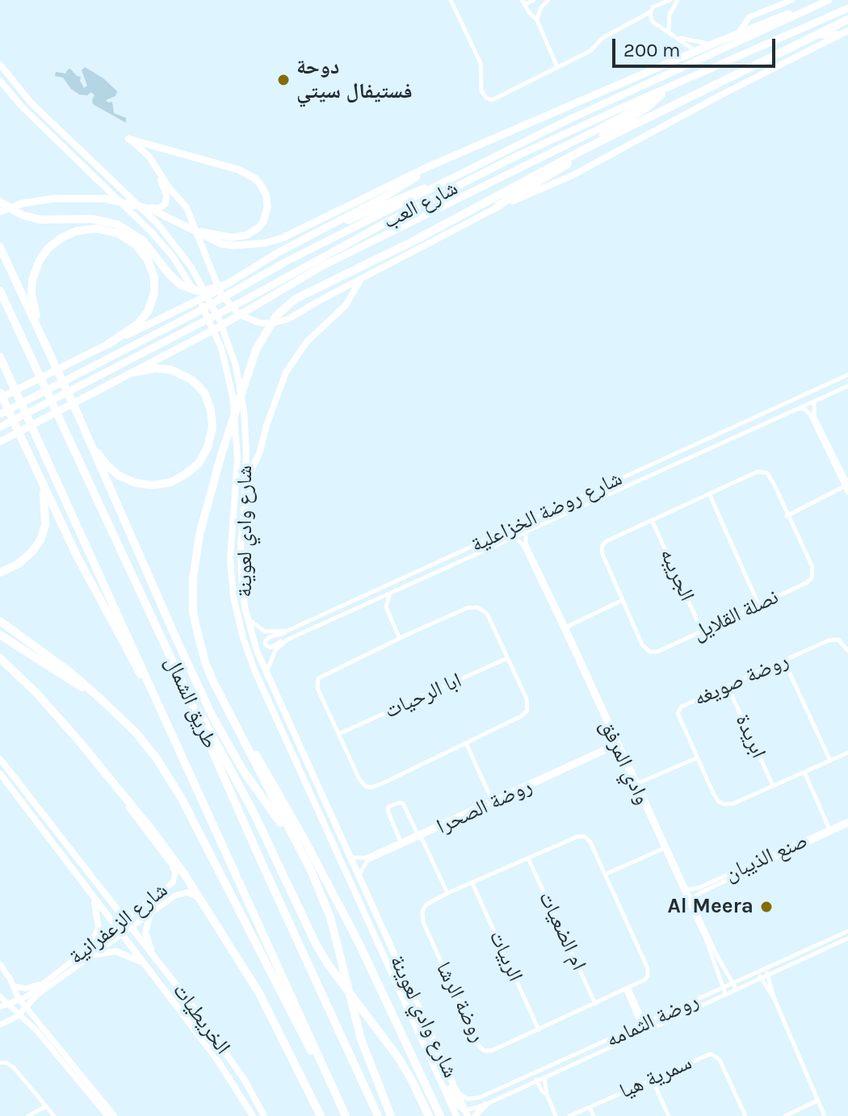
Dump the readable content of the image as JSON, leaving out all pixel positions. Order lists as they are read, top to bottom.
{
  "streets": {
    "highway": ["طريق الشمال"],
    "main road": ["شارع العب", "شارع وادي لعوينة", "الخريطيات"],
    "street": [
      "شارع روضة الخزاعلية",
      "الجريبه",
      "نصلة القلايل",
      "روضة صويغه",
      "ابا الرحيات",
      "ابريدة",
      "وادي المرفق",
      "روضة الصحرا",
      "صنع الذيبان",
      "شارع الزعفرانية",
      "ام الضعيات",
      "الربيات",
      "روضة الرشا",
      "روضة الثمامه",
      "سمرية هيا"
    ]
  },
  "crossings": [
    ["شارع روضة الخزاعلية", "شارع وادي لعوينة"],
    ["شارع روضة الخزاعلية", "وادي المرفق"],
    ["شارع وادي لعوينة", "روضة الصحرا"],
    ["شارع وادي لعوينة", "روضة الثمامه"],
    ["الجريبه", "نصلة القلايل"],
    ["روضة صويغه", "ابريدة"],
    ["وادي المرفق", "روضة الصحرا"],
    ["وادي المرفق", "صنع الذيبان"],
    ["وادي المرفق", "روضة الثمامه"],
    ["شارع الزعفرانية", "الخريطيات"],
    ["ام الضعيات", "روضة الرشا"],
    ["الربيات", "روضة الرشا"]
  ],
  "places": ["دوحة فستيفال سيتي", "Al Meera"],
  "scale_bar": "200 m"
}
